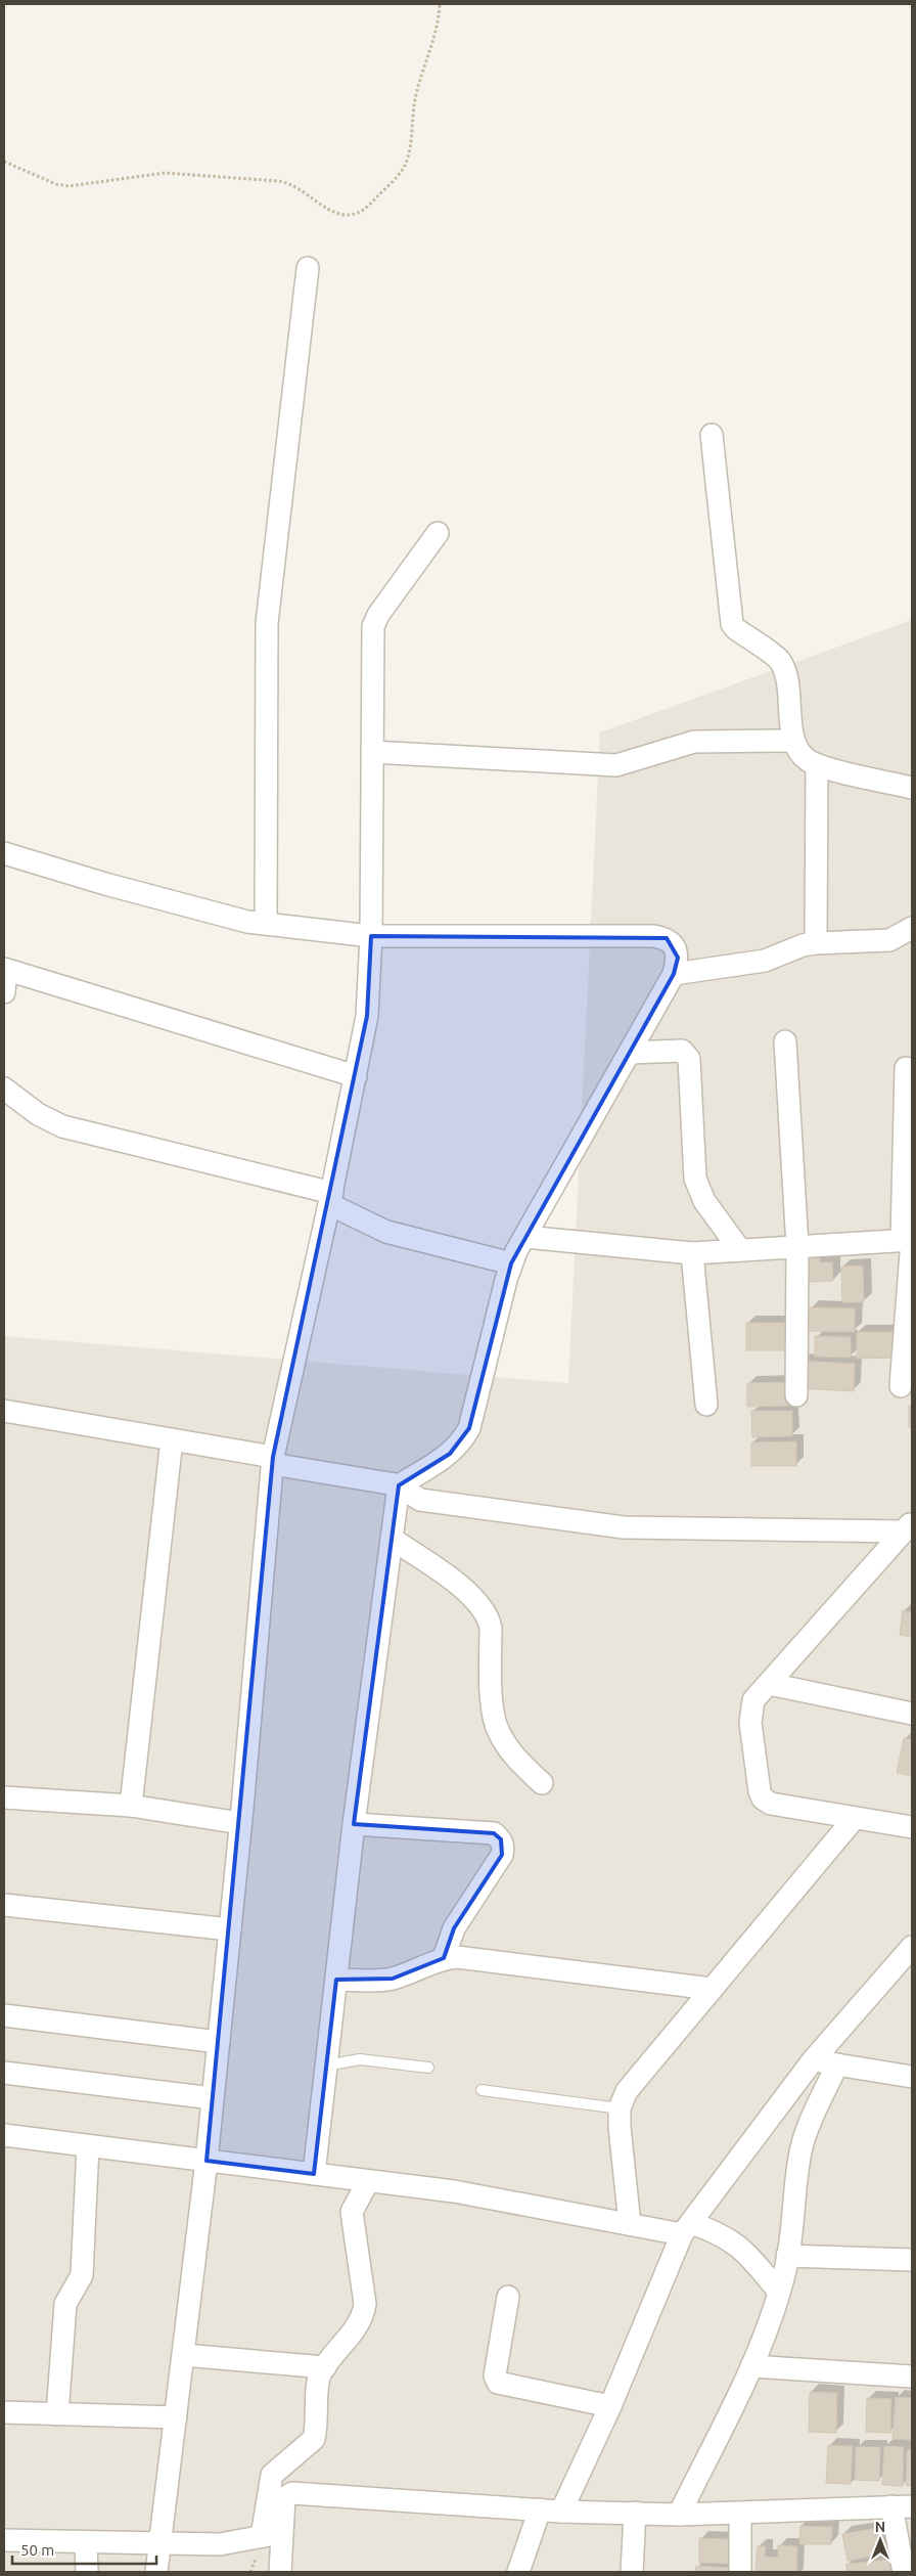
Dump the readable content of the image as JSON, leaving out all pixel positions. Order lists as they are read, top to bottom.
{
  "scale_bar": "50 m",
  "north": "top"
}
